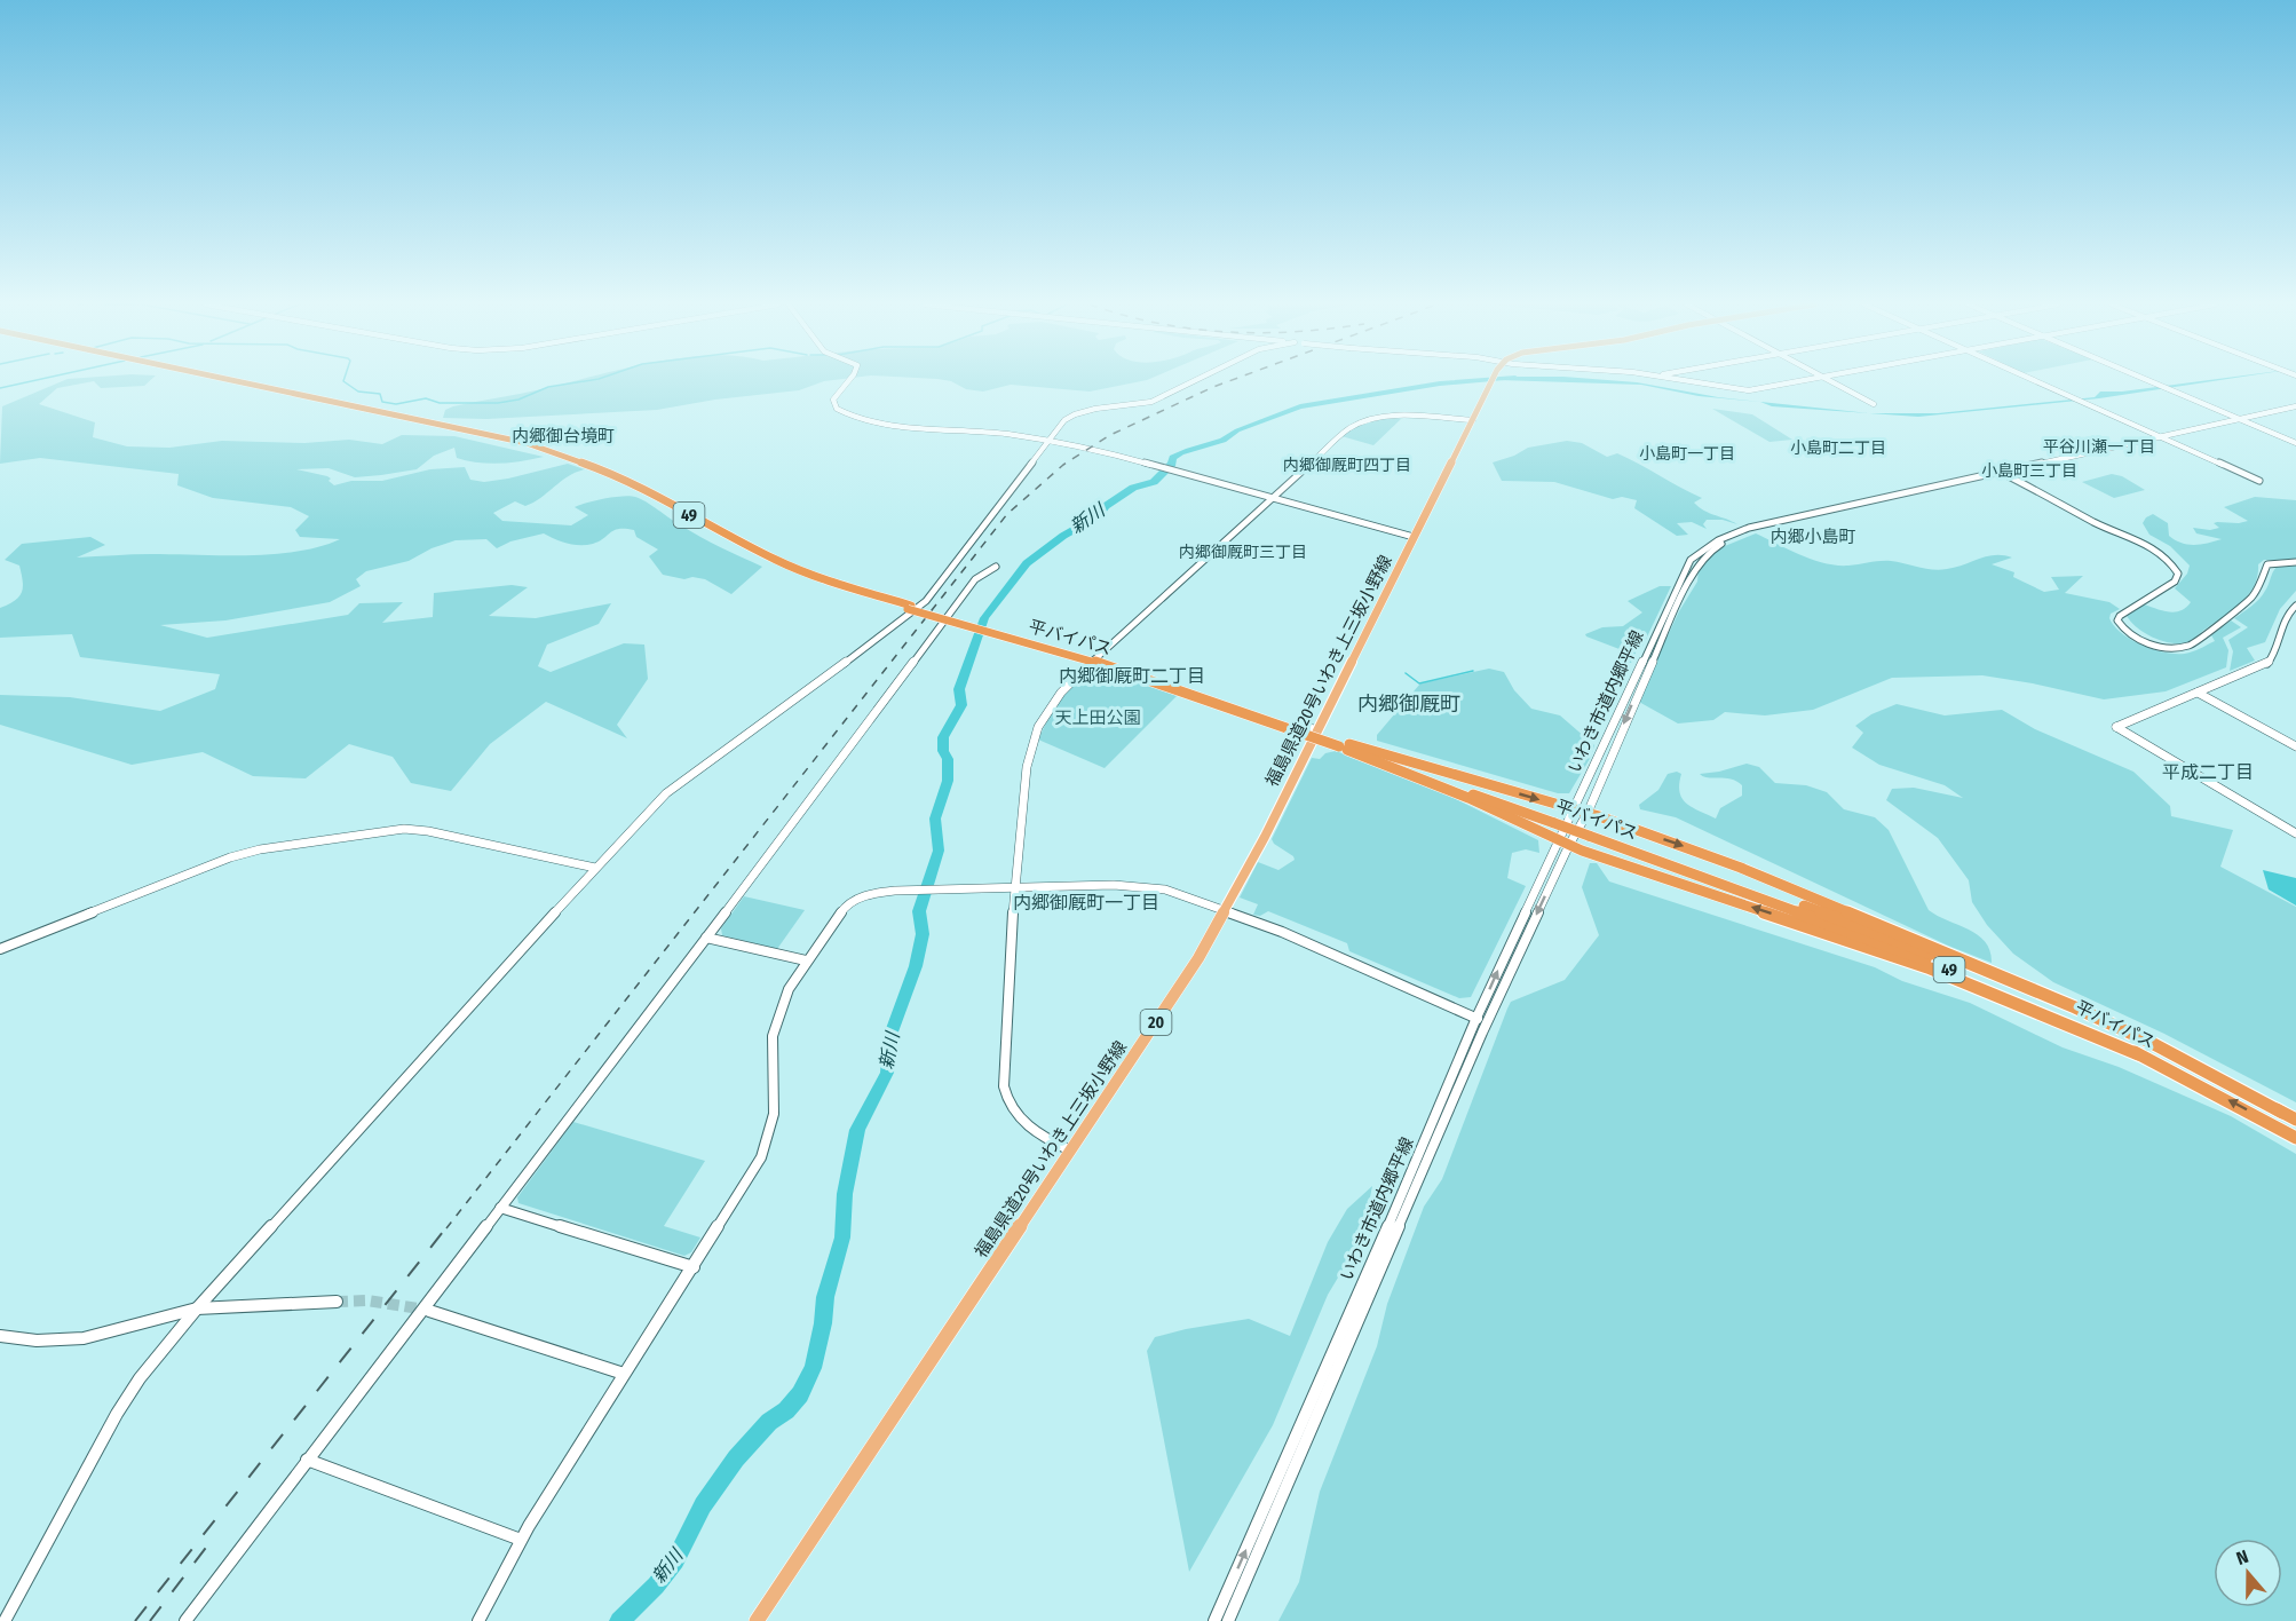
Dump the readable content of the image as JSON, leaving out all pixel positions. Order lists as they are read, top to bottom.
{
  "streets": {
    "highway": ["49", "平バイパス"],
    "main road": ["福島県道20号いわき上三坂小野線", "20"],
    "street": ["いわき市道内郷平線"]
  },
  "districts": [
    "内郷御台境町",
    "平谷川瀬一丁目",
    "小島町二丁目",
    "小島町一丁目",
    "内郷御厩町四丁目",
    "小島町三丁目",
    "内郷小島町",
    "内郷御厩町三丁目",
    "内郷御厩町二丁目",
    "内郷御厩町",
    "平成二丁目",
    "内郷御厩町一丁目"
  ],
  "water": ["新川"],
  "parks": ["天上田公園"],
  "north": "top"
}
